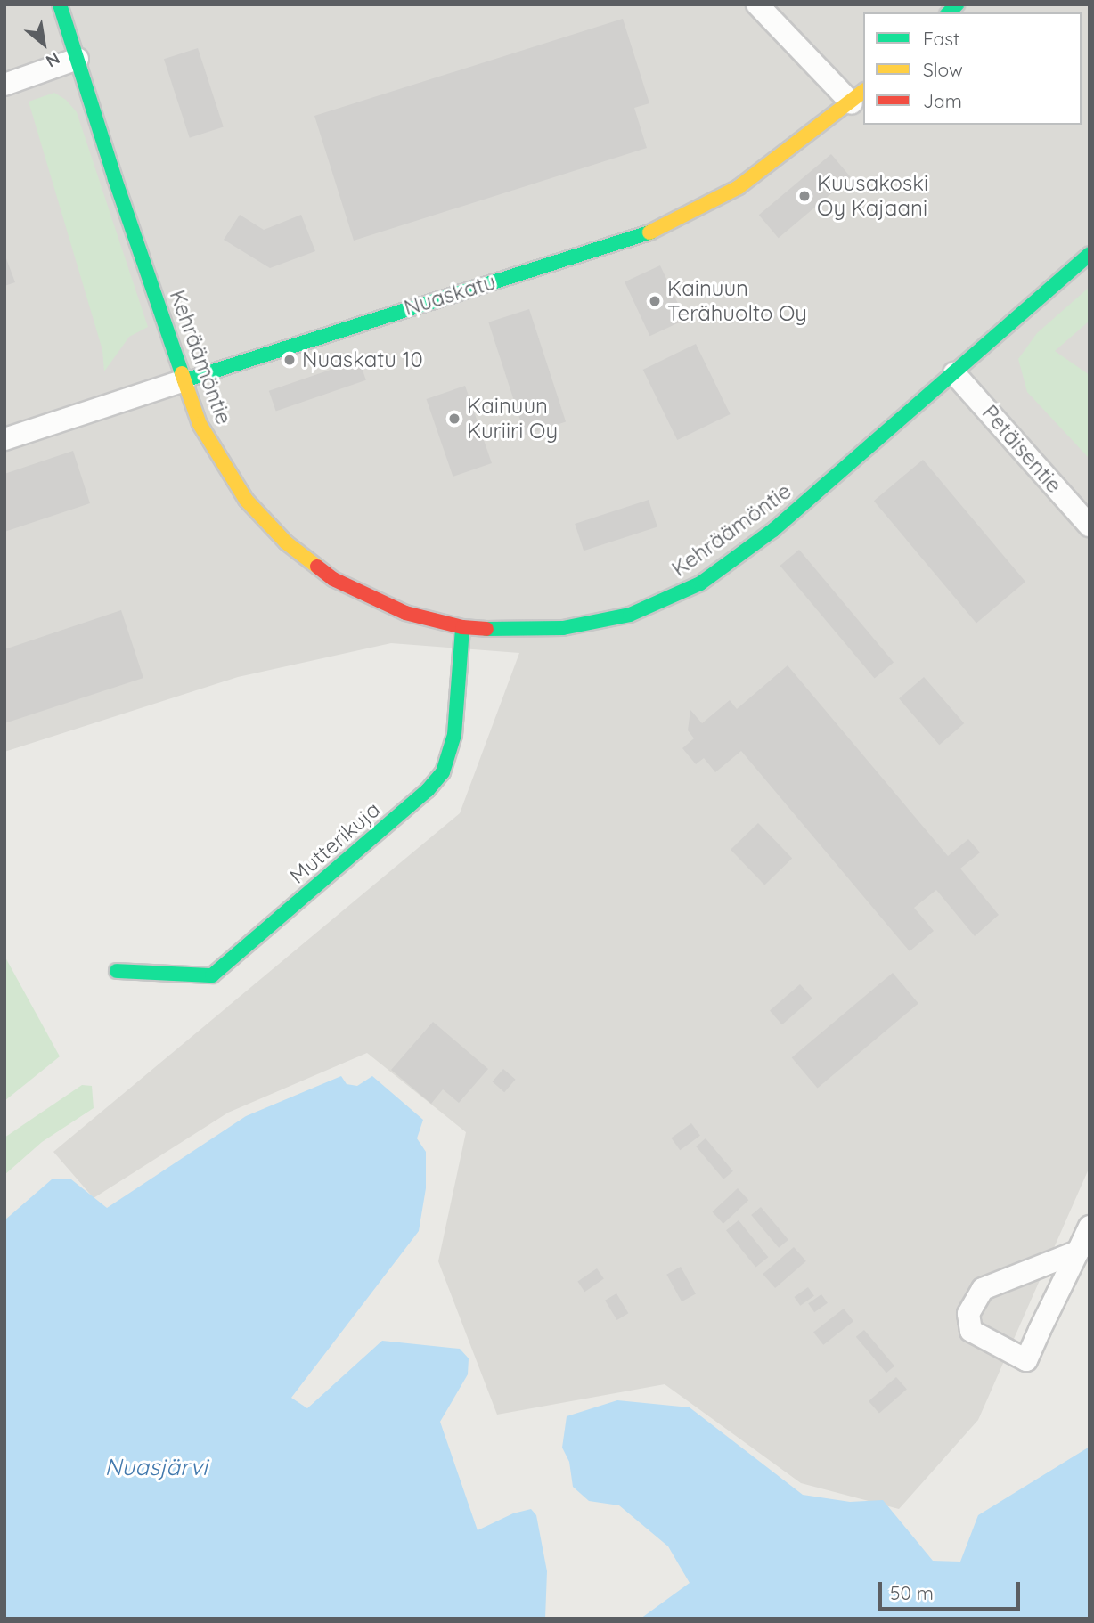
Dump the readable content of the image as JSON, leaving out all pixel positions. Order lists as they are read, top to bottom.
{
  "streets": {
    "street": [
      "Nuaskatu",
      "Kehräämöntie",
      "Petäisentie",
      "Mutterikuja"
    ]
  },
  "crossings": [
    ["Nuaskatu", "Kehräämöntie"],
    ["Kehräämöntie", "Petäisentie"],
    ["Kehräämöntie", "Mutterikuja"]
  ],
  "water": ["Nuasjärvi"],
  "places": [
    "Kuusakoski Oy Kajaani",
    "Kainuun Terähuolto Oy",
    "Nuaskatu 10",
    "Kainuun Kuriiri Oy"
  ],
  "legend": ["Fast", "Slow", "Jam"],
  "scale_bar": "50 m",
  "north": "bottom right"
}
